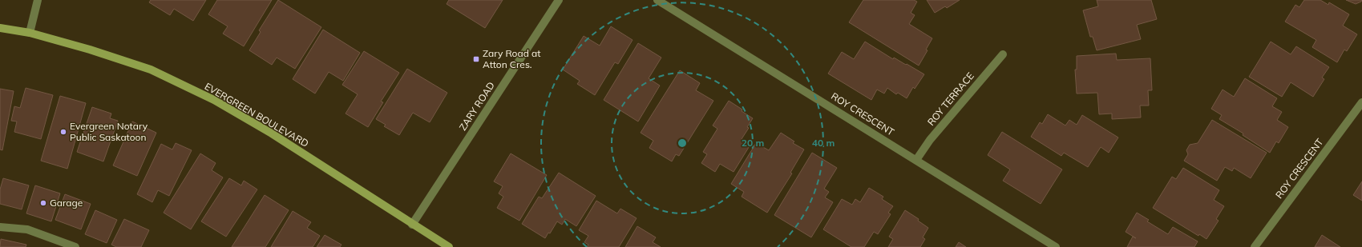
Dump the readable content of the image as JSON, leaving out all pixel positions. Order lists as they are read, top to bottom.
{
  "streets": {
    "street": [
      "ROY TERRACE",
      "ZARY ROAD",
      "ROY CRESCENT",
      "EVERGREEN BOULEVARD"
    ]
  },
  "crossings": [
    ["ROY TERRACE", "ROY CRESCENT"],
    ["ZARY ROAD", "EVERGREEN BOULEVARD"]
  ],
  "places": {
    "transit": ["Zary Road at Atton Cres."],
    "other": ["Evergreen Notary Public Saskatoon", "Garage"]
  },
  "rings": ["20 m", "40 m"]
}
